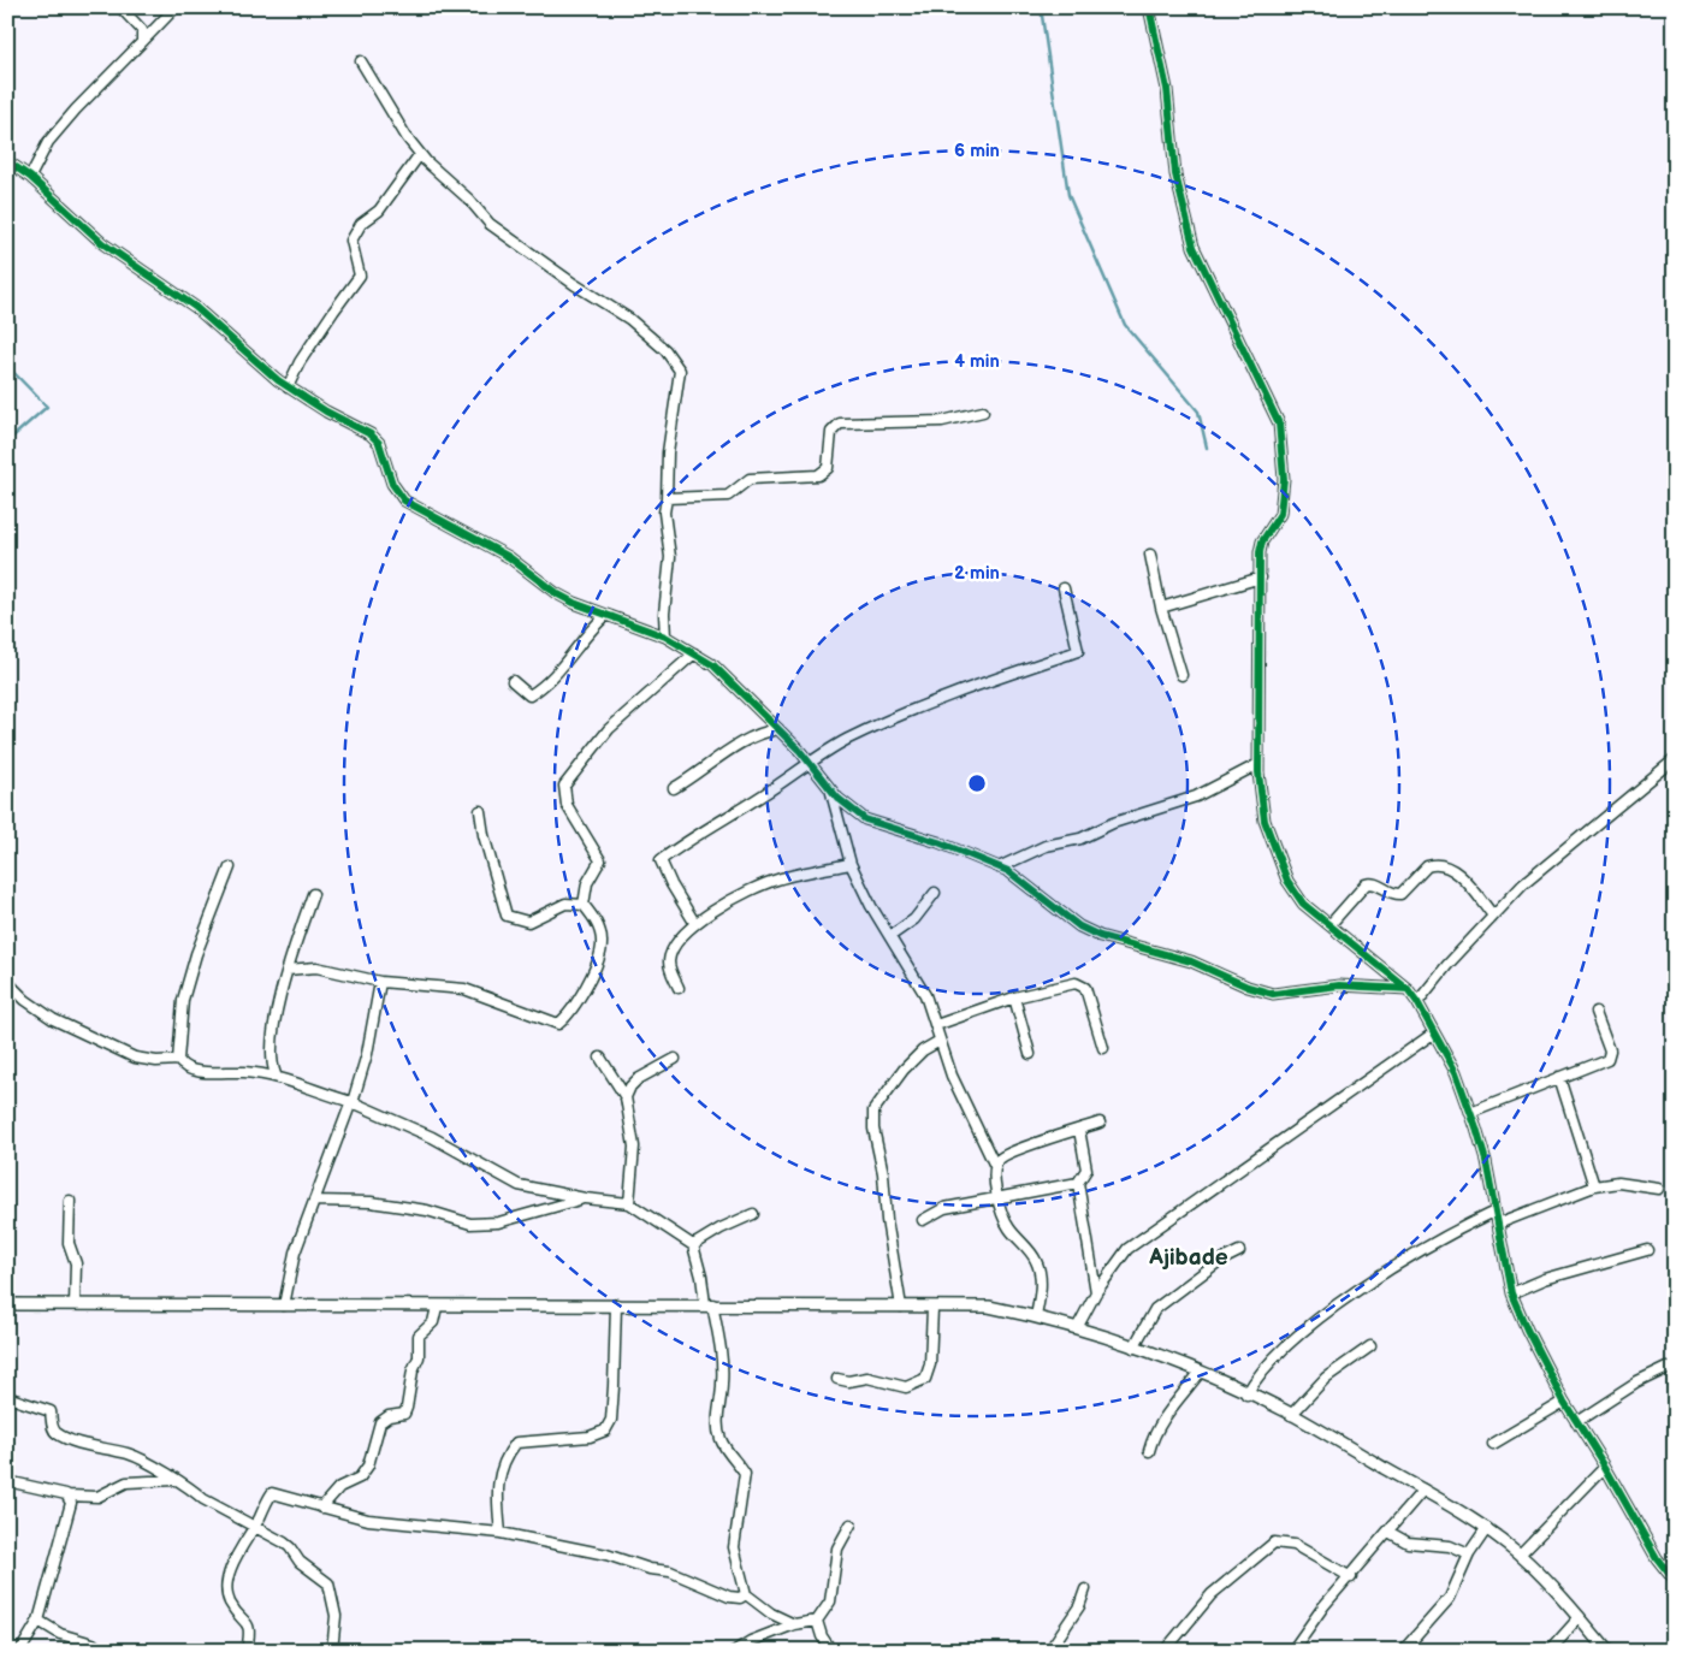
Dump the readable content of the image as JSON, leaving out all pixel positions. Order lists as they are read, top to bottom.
{
  "districts": ["Ajibade"],
  "rings": ["6 min", "4 min", "2 min"]
}
